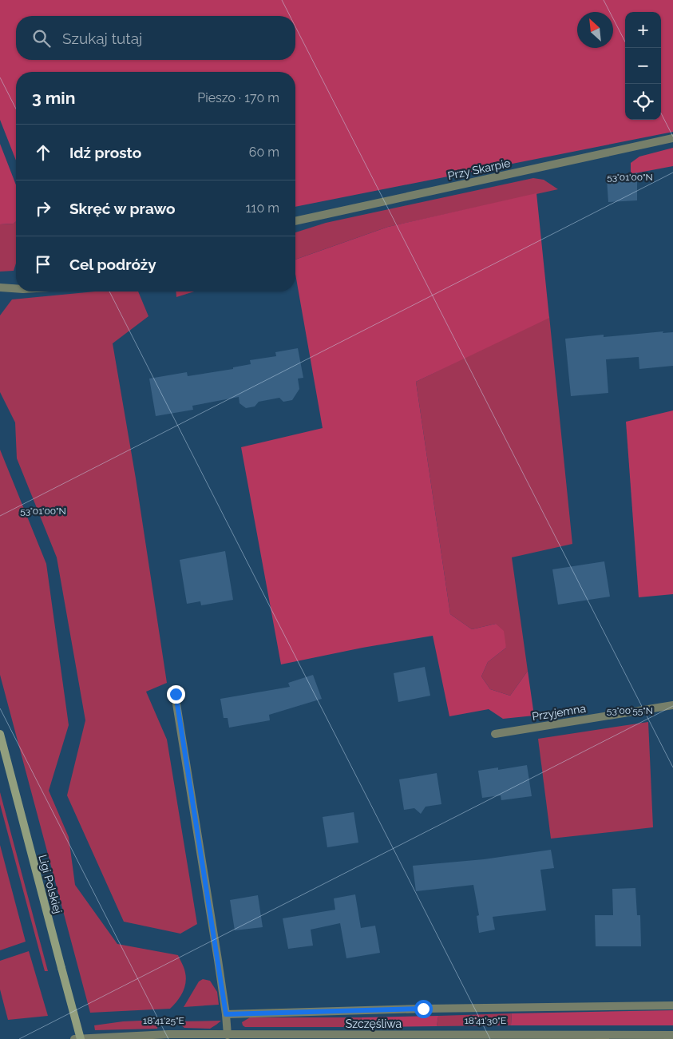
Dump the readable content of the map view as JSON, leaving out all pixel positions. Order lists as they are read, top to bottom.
{
  "streets": {
    "main road": ["Ligi Polskiej"],
    "street": ["Przy Skarpie", "Przyjemna", "Szczęśliwa"]
  },
  "north": "top left",
  "page": {
    "map_buttons": ["+", "−"],
    "search": "Szukaj tutaj",
    "heading": ["3 min", "Pieszo · 170 m"],
    "list": [
      ["Idź prosto", "60 m"],
      ["Skręć w prawo", "110 m"],
      "Cel podróży"
    ]
  },
  "coordinates": [
    "53°01'00\"N",
    "53°00'55\"N",
    "18°41'25\"E",
    "18°41'30\"E"
  ]
}
